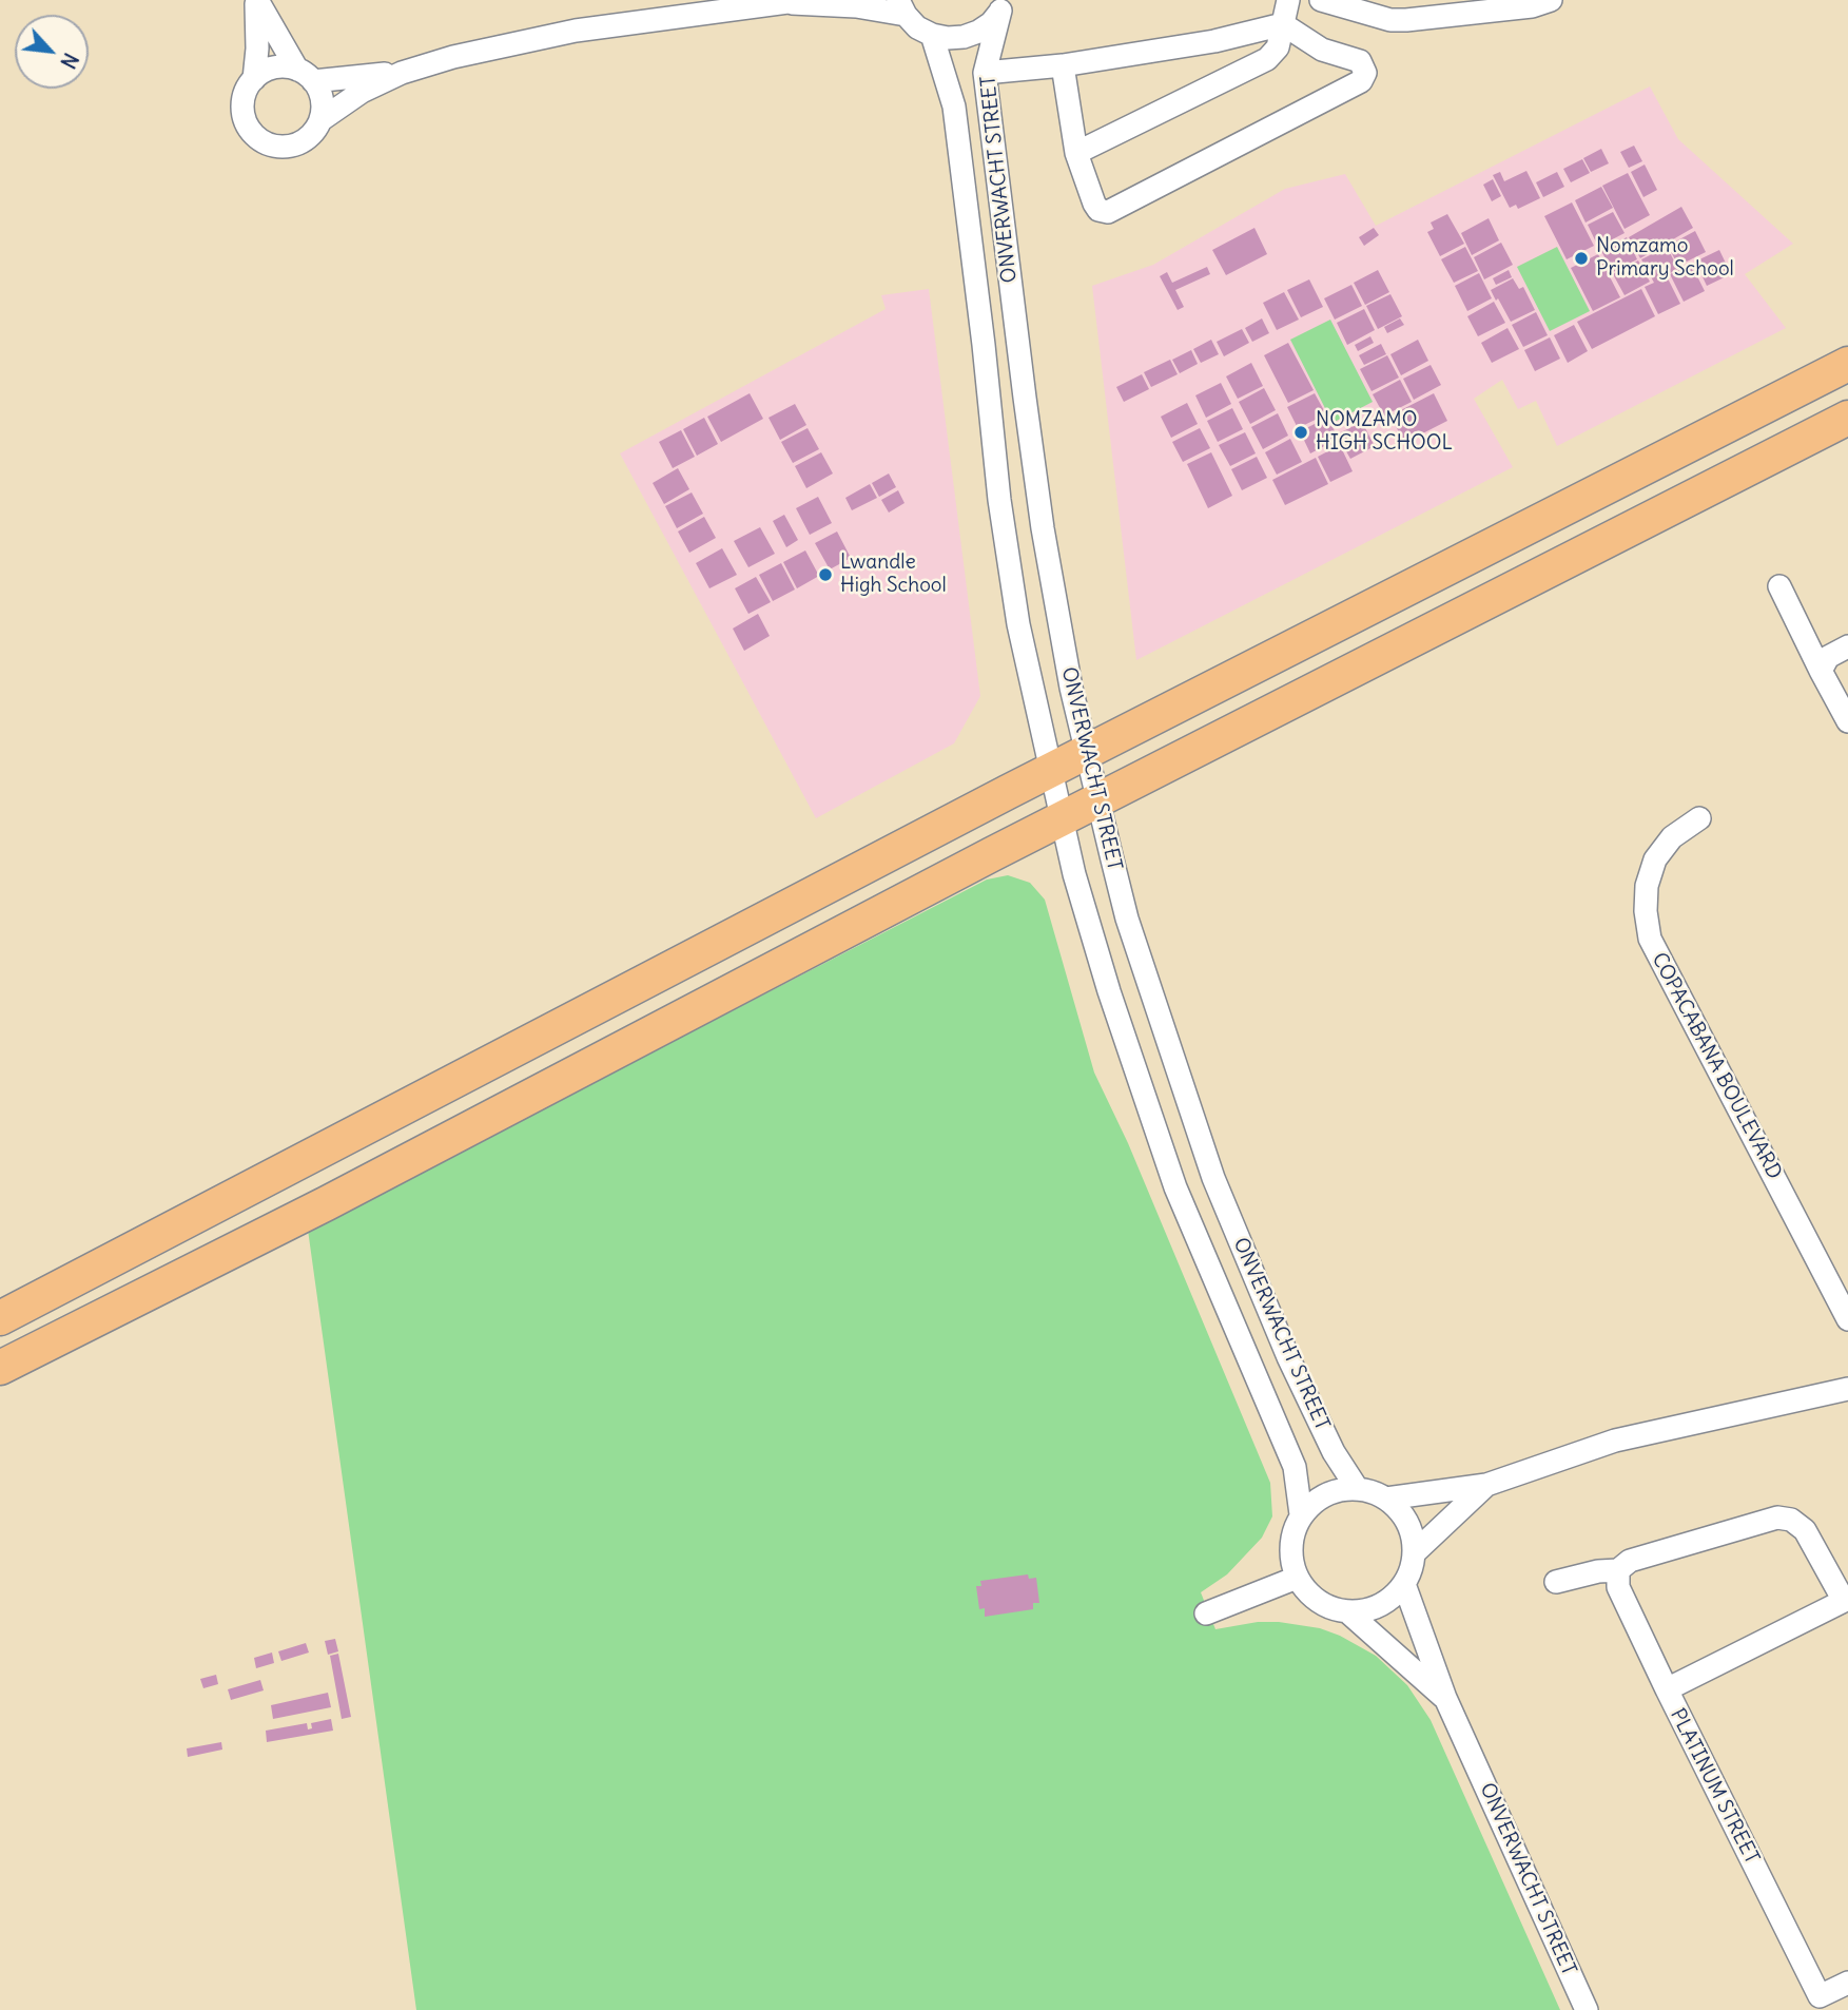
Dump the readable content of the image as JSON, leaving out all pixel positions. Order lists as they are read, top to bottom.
{
  "streets": {
    "street": ["ONVERWACHT STREET", "COPACABANA BOULEVARD", "PLATINUM STREET"]
  },
  "places": ["Nomzamo Primary School", "NOMZAMO HIGH SCHOOL", "Lwandle High School"],
  "north": "bottom right"
}
